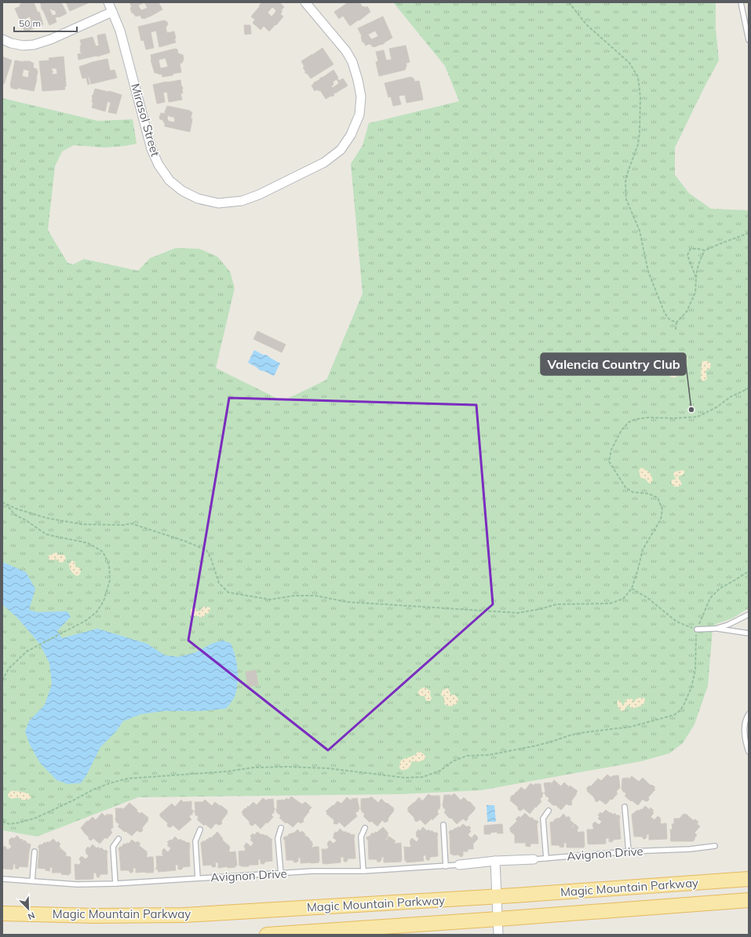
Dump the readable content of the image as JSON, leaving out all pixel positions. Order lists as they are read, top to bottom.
{
  "streets": {
    "main road": ["Magic Mountain Parkway"],
    "street": ["Mirasol Street", "Avignon Drive"]
  },
  "places": ["Valencia Country Club"],
  "scale_bar": "50 m",
  "north": "bottom right"
}
